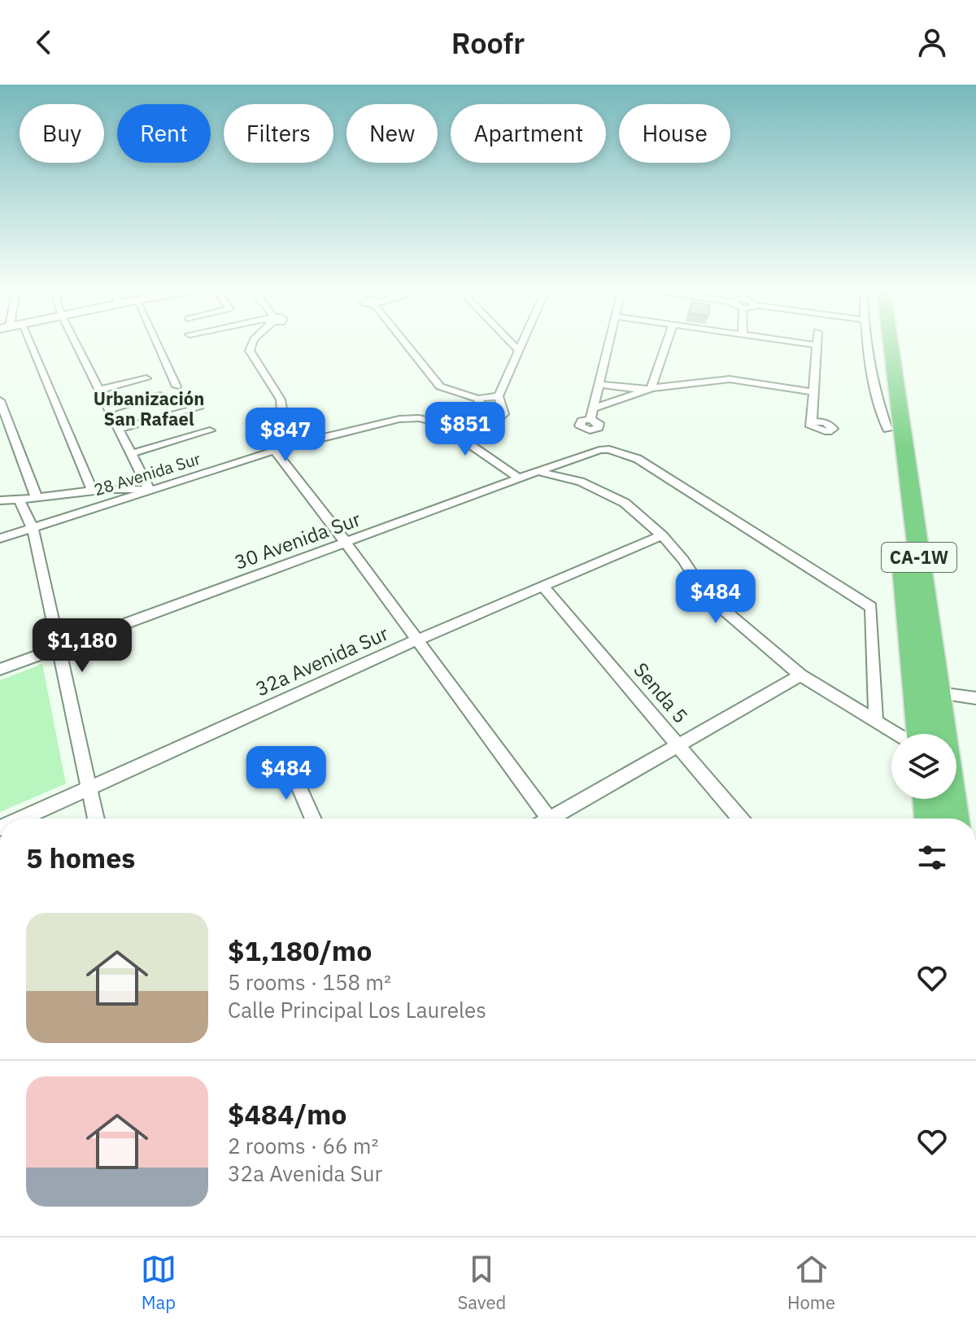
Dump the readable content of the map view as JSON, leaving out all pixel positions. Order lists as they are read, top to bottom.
{
  "streets": {
    "highway": ["CA-1W"],
    "street": [
      "28 Avenida Sur",
      "30 Avenida Sur",
      "32a Avenida Sur",
      "Senda 5"
    ]
  },
  "crossings": [
    ["28 Avenida Sur", "30 Avenida Sur"],
    ["32a Avenida Sur", "Senda 5"]
  ],
  "districts": ["Urbanización San Rafael"],
  "page": {
    "header": "Roofr",
    "chip": [
      "Buy",
      "Rent",
      "Filters",
      "New",
      "Apartment",
      "House"
    ],
    "price": [
      "$851",
      "$847",
      "$484",
      "$1,180",
      "$484"
    ],
    "heading": "5 homes",
    "list": [
      {
        "name": "$1,180/mo",
        "note": "5 rooms · 158 m² · Calle Principal Los Laureles"
      },
      {
        "name": "$484/mo",
        "note": "2 rooms · 66 m² · 32a Avenida Sur"
      }
    ],
    "tabs": ["Map", "Saved", "Home"]
  }
}
